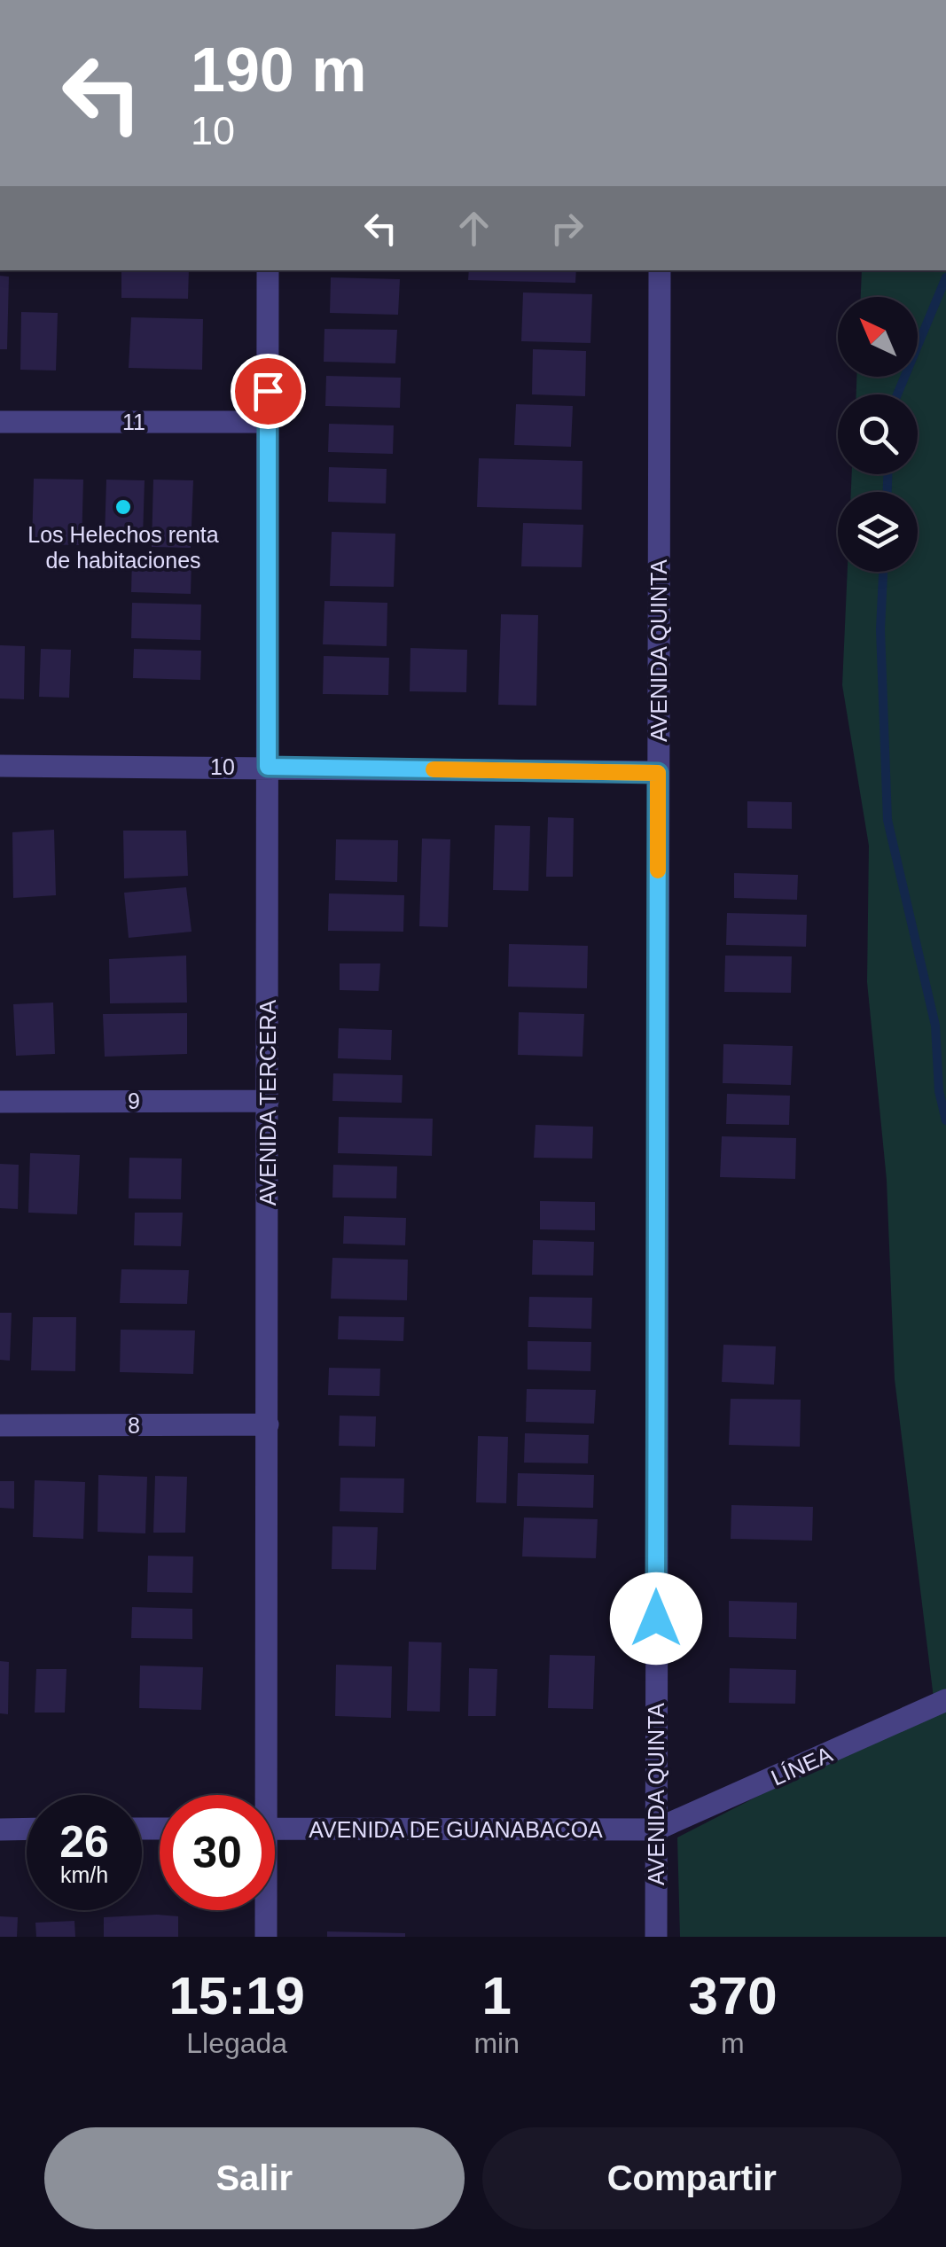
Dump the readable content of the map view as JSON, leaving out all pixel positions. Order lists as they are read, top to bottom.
{
  "streets": {
    "street": [
      "11",
      "AVENIDA QUINTA",
      "10",
      "9",
      "AVENIDA TERCERA",
      "8",
      "LÍNEA",
      "AVENIDA DE GUANABACOA"
    ]
  },
  "crossings": [
    ["11", "AVENIDA TERCERA"],
    ["AVENIDA QUINTA", "10"],
    ["AVENIDA QUINTA", "LÍNEA"],
    ["AVENIDA QUINTA", "AVENIDA DE GUANABACOA"],
    ["10", "AVENIDA TERCERA"],
    ["9", "AVENIDA TERCERA"],
    ["AVENIDA TERCERA", "8"],
    ["LÍNEA", "AVENIDA DE GUANABACOA"]
  ],
  "places": ["Los Helechos renta de habitaciones"],
  "north": "top left",
  "page": {
    "turn": ["190 m", "10"],
    "speed": "26 km/h",
    "limit": "30",
    "eta": [
      "15:19",
      "Llegada",
      "1",
      "min",
      "370",
      "m"
    ],
    "buttons": ["Salir", "Compartir"]
  }
}
